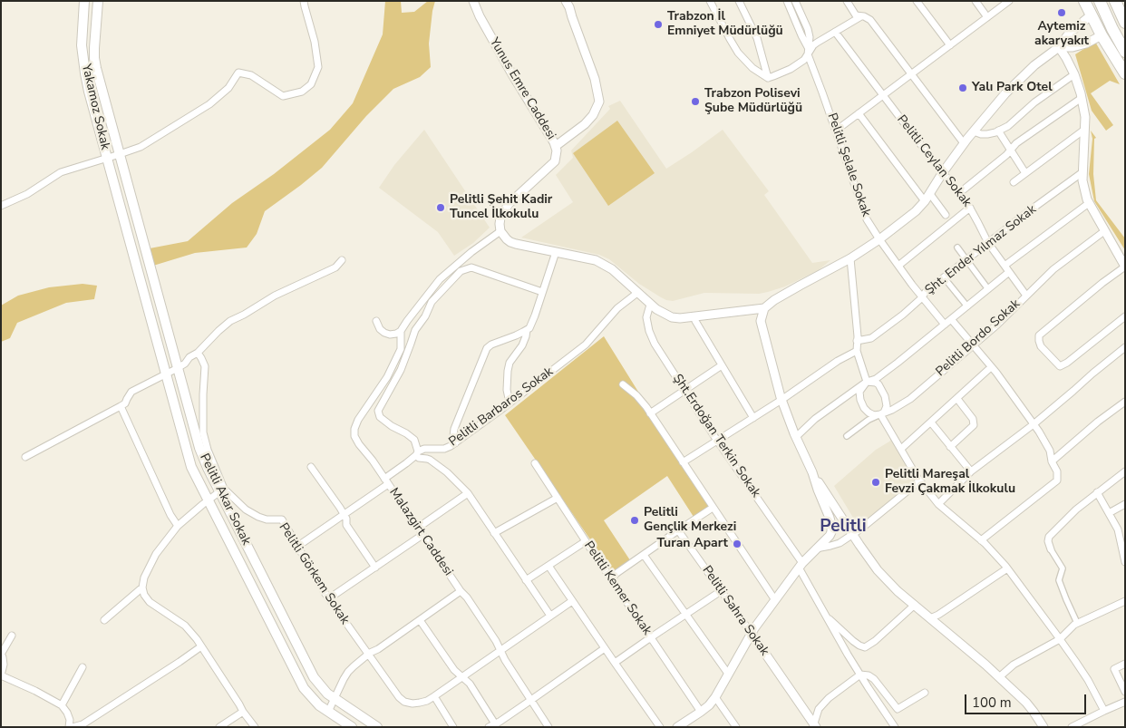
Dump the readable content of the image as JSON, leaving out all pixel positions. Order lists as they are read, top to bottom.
{
  "streets": {
    "main road": ["Yakamoz Sokak", "Pelitli Akar Sokak"],
    "street": [
      "Yunus Emre Caddesi",
      "Pelitli Ceylan Sokak",
      "Pelitli Şelale Sokak",
      "Şht. Ender Yılmaz Sokak",
      "Pelitli Bordo Sokak",
      "Pelitli Barbaros Sokak",
      "Şht.Erdoğan Terkin Sokak",
      "Malazgirt Caddesi",
      "Pelitli Görkem Sokak",
      "Pelitli Kemer Sokak",
      "Pelitli Sahra Sokak"
    ]
  },
  "crossings": [
    ["Yakamoz Sokak", "Pelitli Akar Sokak"],
    ["Pelitli Ceylan Sokak", "Şht. Ender Yılmaz Sokak"],
    ["Pelitli Ceylan Sokak", "Pelitli Bordo Sokak"],
    ["Pelitli Şelale Sokak", "Şht. Ender Yılmaz Sokak"],
    ["Pelitli Akar Sokak", "Pelitli Görkem Sokak"]
  ],
  "districts": ["Pelitli"],
  "places": [
    "Aytemiz akaryakıt",
    "Trabzon İl Emniyet Müdürlüğü",
    "Yalı Park Otel",
    "Trabzon Polisevi Şube Müdürlüğü",
    "Pelitli Şehit Kadir Tuncel İlkokulu",
    "Pelitli Mareşal Fevzi Çakmak İlkokulu",
    "Pelitli Gençlik Merkezi",
    "Turan Apart"
  ],
  "scale_bar": "100 m"
}
